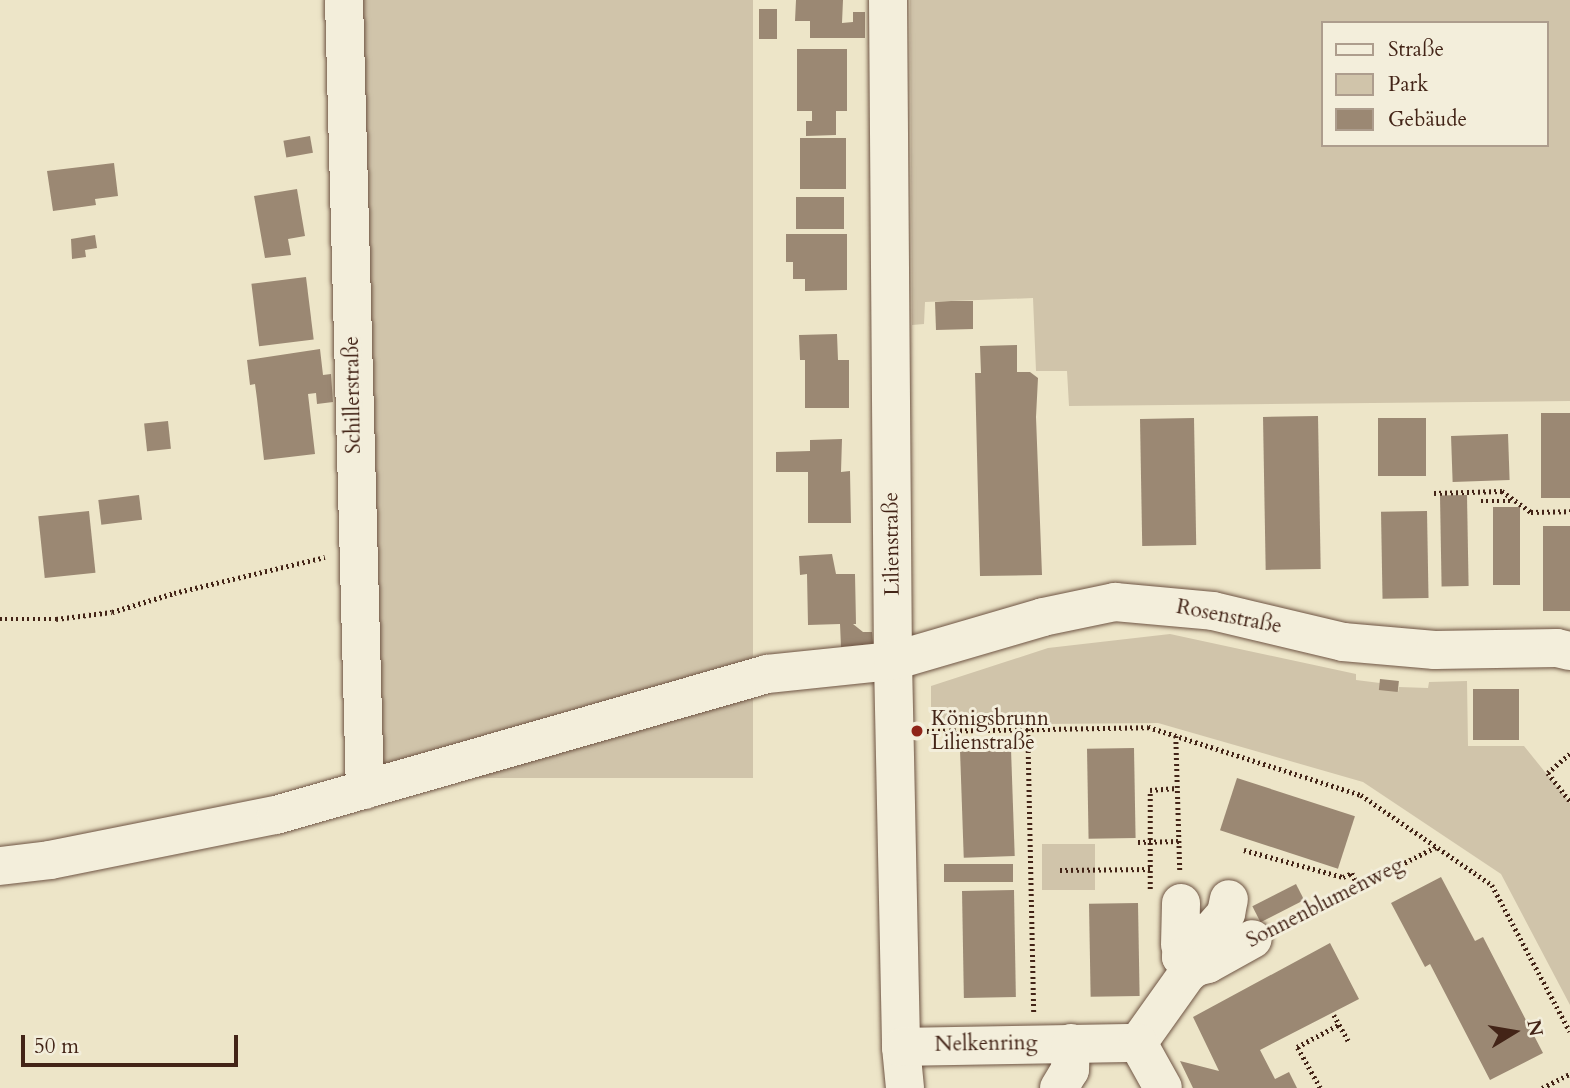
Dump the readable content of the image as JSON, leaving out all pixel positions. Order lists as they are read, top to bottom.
{
  "streets": {
    "street": [
      "Schillerstraße",
      "Lilienstraße",
      "Rosenstraße",
      "Sonnenblumenweg",
      "Nelkenring"
    ]
  },
  "crossings": [
    ["Lilienstraße", "Rosenstraße"],
    ["Lilienstraße", "Nelkenring"],
    ["Sonnenblumenweg", "Nelkenring"]
  ],
  "places": ["Königsbrunn Lilienstraße"],
  "legend": ["Straße", "Park", "Gebäude"],
  "scale_bar": "50 m",
  "north": "right"
}
